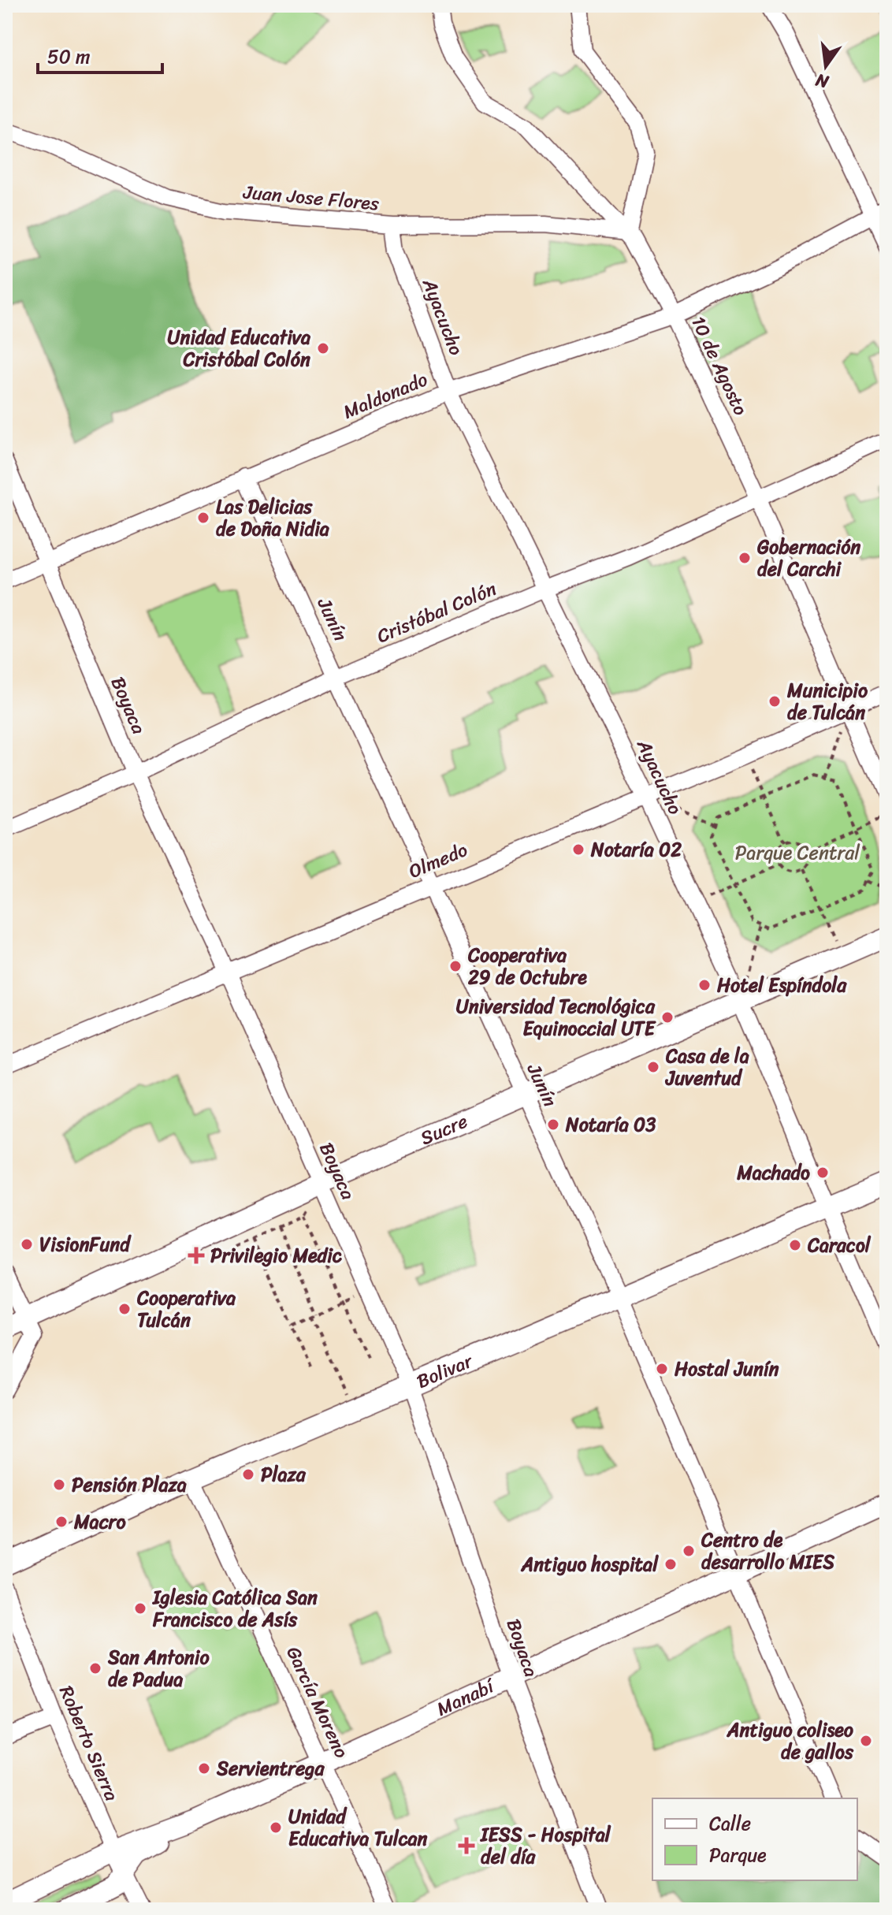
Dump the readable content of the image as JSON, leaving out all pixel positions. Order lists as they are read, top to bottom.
{
  "streets": {
    "main road": ["Sucre", "Bolivar", "Manabí"],
    "street": [
      "Juan Jose Flores",
      "Ayacucho",
      "10 de Agosto",
      "Maldonado",
      "Cristóbal Colón",
      "Junín",
      "Boyaca",
      "Olmedo",
      "García Moreno",
      "Roberto Sierra"
    ]
  },
  "crossings": [
    ["Juan Jose Flores", "Ayacucho"],
    ["Juan Jose Flores", "10 de Agosto"],
    ["Ayacucho", "Maldonado"],
    ["Ayacucho", "Cristóbal Colón"],
    ["Ayacucho", "Olmedo"],
    ["Ayacucho", "Sucre"],
    ["Ayacucho", "Bolivar"],
    ["10 de Agosto", "Maldonado"],
    ["10 de Agosto", "Cristóbal Colón"],
    ["10 de Agosto", "Olmedo"],
    ["Maldonado", "Junín"],
    ["Maldonado", "Boyaca"],
    ["Cristóbal Colón", "Junín"],
    ["Cristóbal Colón", "Boyaca"],
    ["Junín", "Olmedo"],
    ["Junín", "Sucre"],
    ["Junín", "Bolivar"],
    ["Junín", "Manabí"],
    ["Boyaca", "Olmedo"],
    ["Boyaca", "Sucre"],
    ["Boyaca", "Bolivar"],
    ["Boyaca", "Manabí"],
    ["Bolivar", "García Moreno"],
    ["Manabí", "García Moreno"],
    ["Manabí", "Roberto Sierra"]
  ],
  "parks": ["Parque Central"],
  "places": {
    "other": [
      "Unidad Educativa Cristóbal Colón",
      "Las Delicias de Doña Nidia",
      "Gobernación del Carchi",
      "Municipio de Tulcán",
      "Notaría 02",
      "Cooperativa 29 de Octubre",
      "Hotel Espíndola",
      "Universidad Tecnológica Equinoccial UTE",
      "Casa de la Juventud",
      "Notaría 03",
      "Machado",
      "VisionFund",
      "Caracol",
      "Cooperativa Tulcán",
      "Hostal Junín",
      "Plaza",
      "Pensión Plaza",
      "Macro",
      "Centro de desarrollo MIES",
      "Antiguo hospital",
      "Iglesia Católica San Francisco de Asís",
      "San Antonio de Padua",
      "Antiguo coliseo de gallos",
      "Servientrega",
      "Unidad Educativa Tulcan"
    ],
    "health": ["Privilegio Medic", "IESS - Hospital del día"]
  },
  "legend": ["Calle", "Parque"],
  "scale_bar": "50 m",
  "north": "bottom"
}
